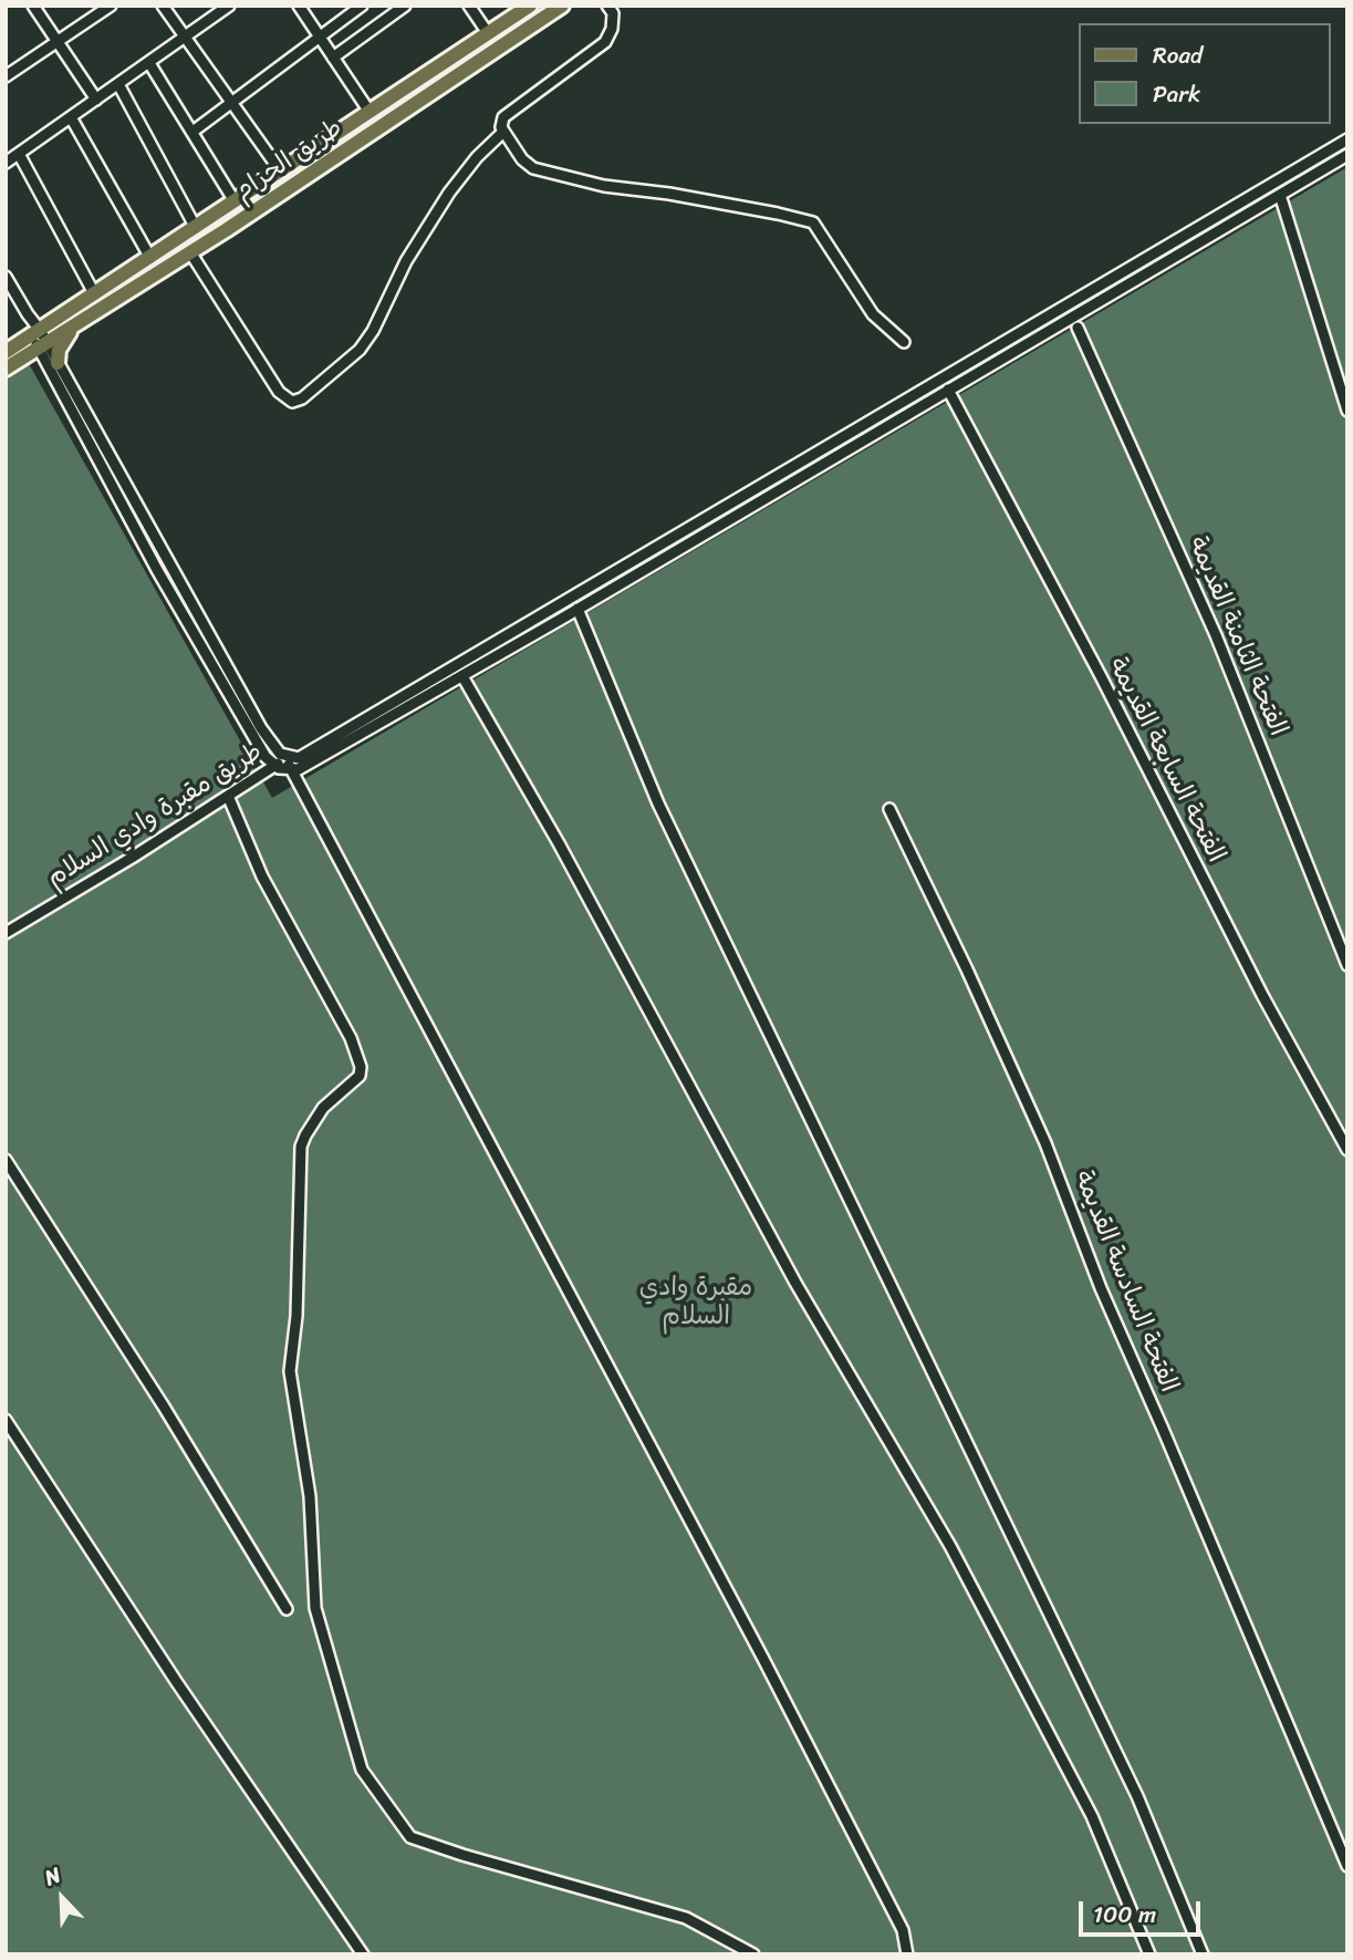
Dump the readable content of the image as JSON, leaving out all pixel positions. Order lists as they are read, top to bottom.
{
  "streets": {
    "main road": ["طريق الحزام"],
    "street": [
      "الفتحة الثامنة القديمة",
      "الفتحة السابعة القديمة",
      "طريق مقبرة وادي السلام",
      "الفتحة السادسة القديمة"
    ]
  },
  "parks": ["مقبرة وادي السلام"],
  "legend": ["Road", "Park"],
  "scale_bar": "100 m",
  "north": "top left"
}
